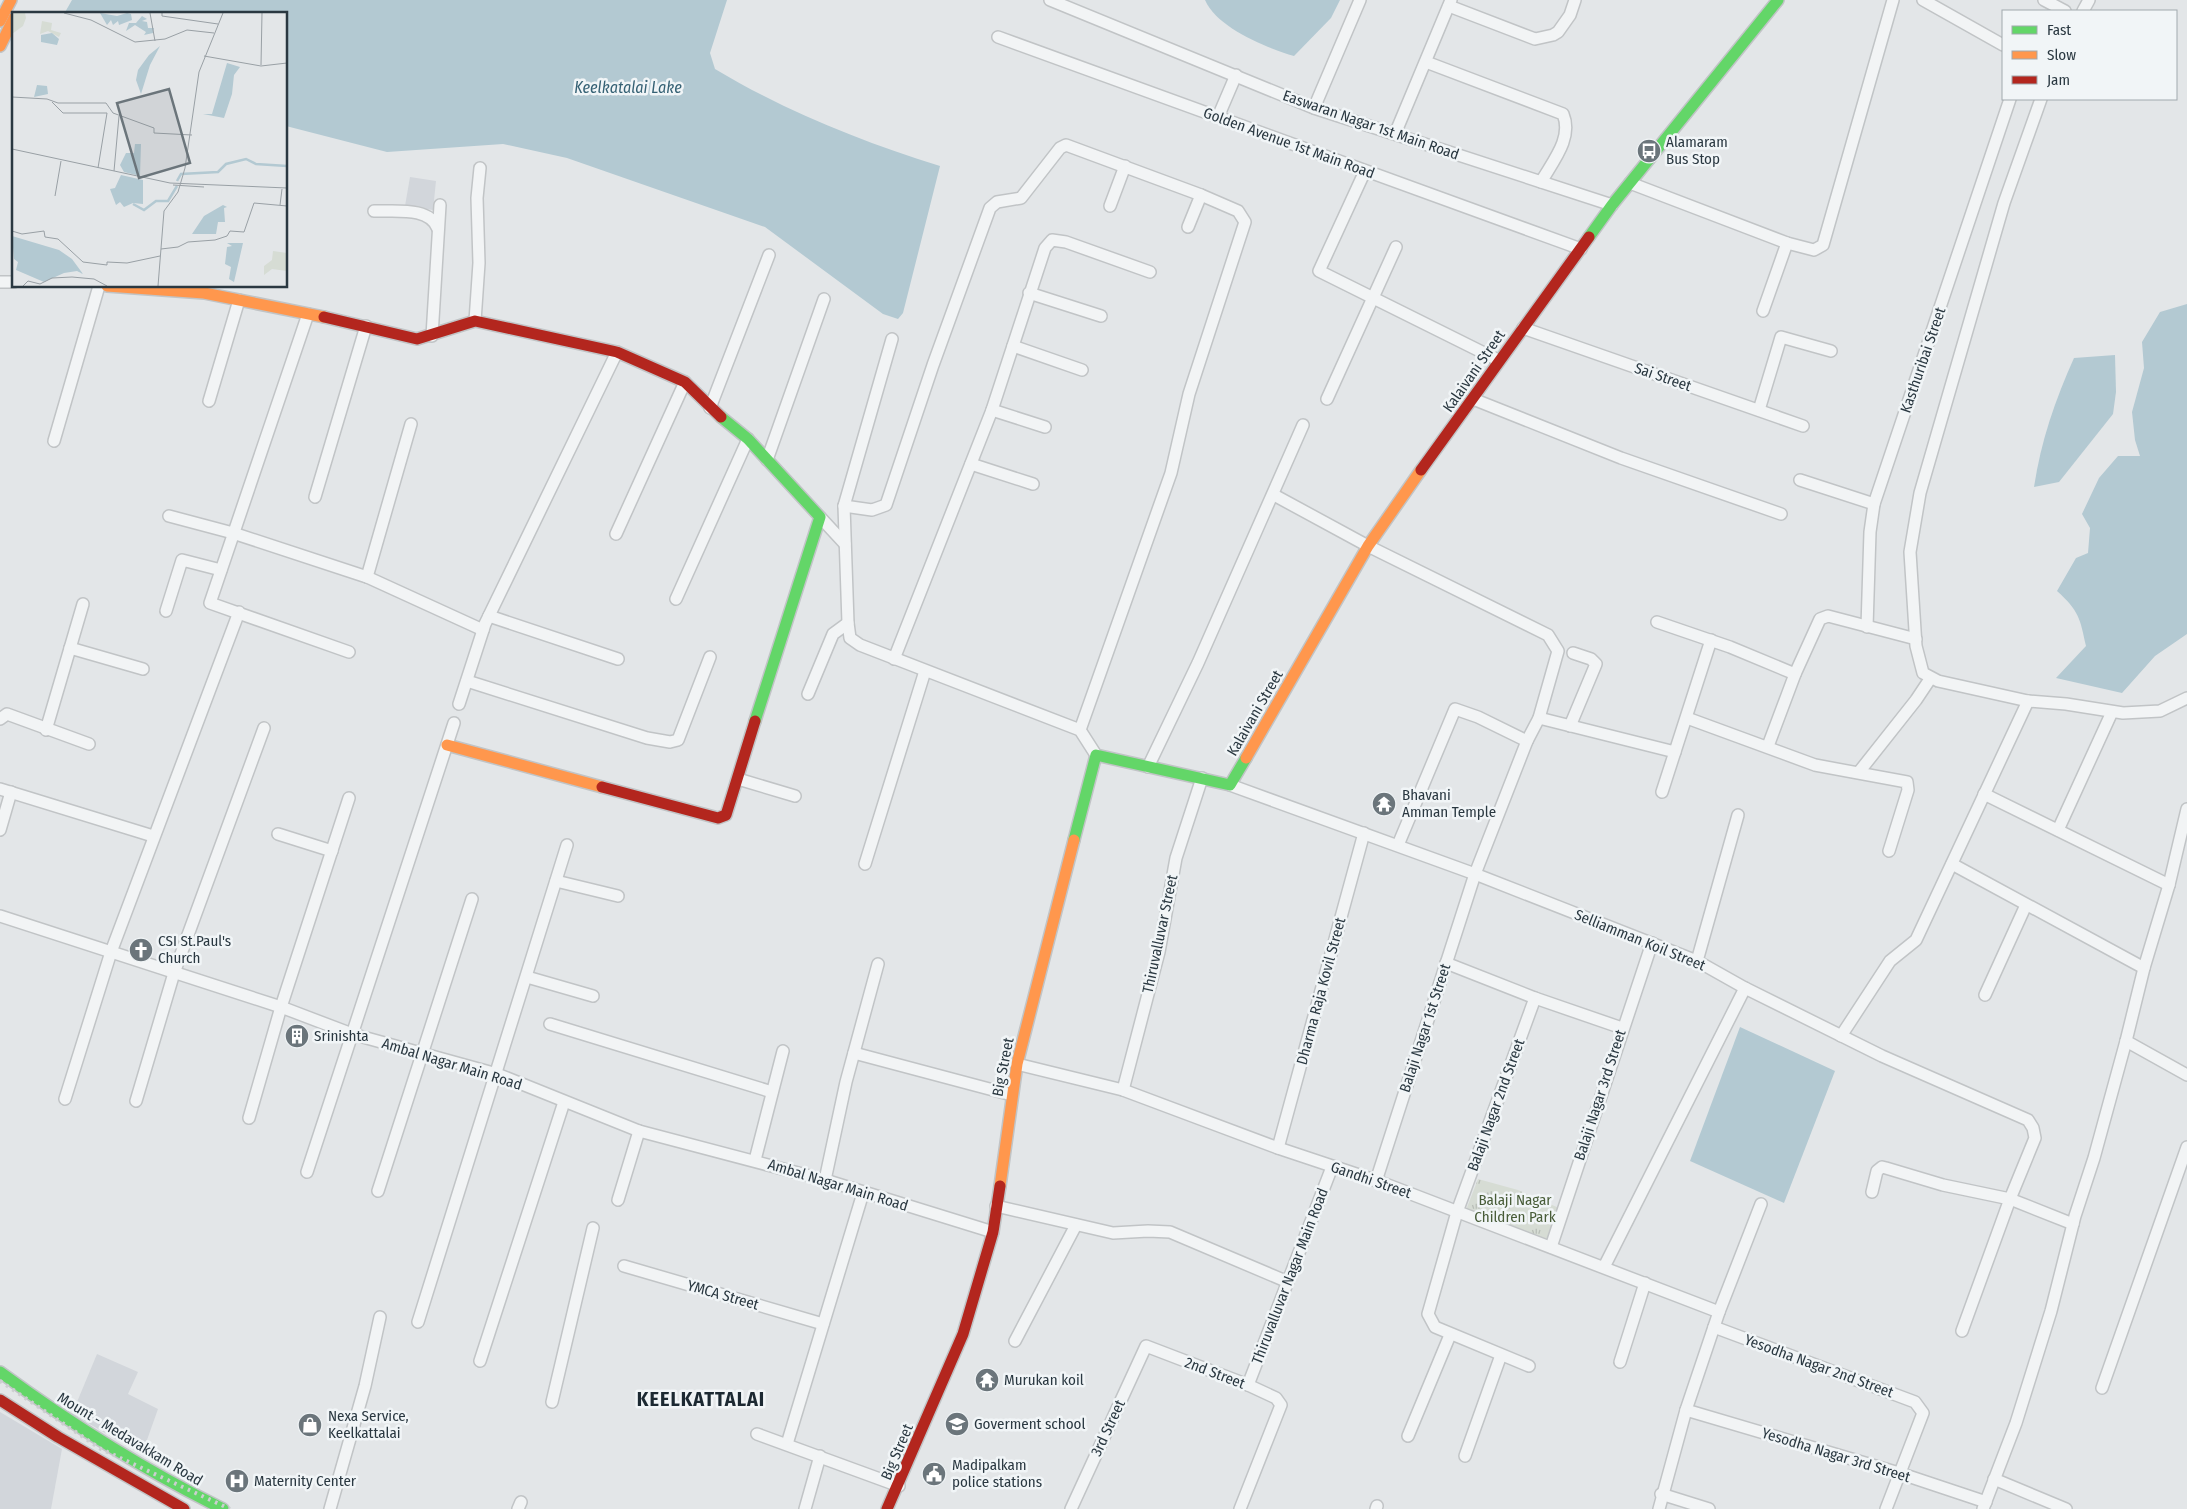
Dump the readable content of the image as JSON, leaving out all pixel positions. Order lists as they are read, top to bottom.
{
  "streets": {
    "street": [
      "Easwaran Nagar 1st Main Road",
      "Golden Avenue 1st Main Road",
      "Kasthuribai Street",
      "Kalaivani Street",
      "Sai Street",
      "Thiruvalluvar Street",
      "Selliamman Koil Street",
      "Dharma Raja Kovil Street",
      "Balaji Nagar 1st Street",
      "Ambal Nagar Main Road",
      "Big Street",
      "Balaji Nagar 3rd Street",
      "Balaji Nagar 2nd Street",
      "Gandhi Street",
      "Thiruvalluvar Nagar Main Road",
      "YMCA Street",
      "Yesodha Nagar 2nd Street",
      "2nd Street",
      "3rd Street",
      "Mount - Medavakkam Road",
      "Yesodha Nagar 3rd Street"
    ]
  },
  "crossings": [
    ["Easwaran Nagar 1st Main Road", "Kalaivani Street"],
    ["Golden Avenue 1st Main Road", "Kalaivani Street"],
    ["Kalaivani Street", "Sai Street"],
    ["Kalaivani Street", "Selliamman Koil Street"],
    ["Kalaivani Street", "Balaji Nagar 1st Street"],
    ["Thiruvalluvar Street", "Gandhi Street"],
    ["Selliamman Koil Street", "Dharma Raja Kovil Street"],
    ["Selliamman Koil Street", "Balaji Nagar 1st Street"],
    ["Selliamman Koil Street", "Balaji Nagar 3rd Street"],
    ["Dharma Raja Kovil Street", "Gandhi Street"],
    ["Balaji Nagar 1st Street", "Gandhi Street"],
    ["Ambal Nagar Main Road", "Big Street"],
    ["Big Street", "Gandhi Street"],
    ["Balaji Nagar 3rd Street", "Gandhi Street"],
    ["Balaji Nagar 2nd Street", "Gandhi Street"],
    ["Gandhi Street", "Thiruvalluvar Nagar Main Road"],
    ["Thiruvalluvar Nagar Main Road", "2nd Street"],
    ["Yesodha Nagar 2nd Street", "Yesodha Nagar 3rd Street"],
    ["2nd Street", "3rd Street"]
  ],
  "districts": ["KEELKATTALAI"],
  "water": ["Keelkatalai Lake"],
  "parks": ["Balaji Nagar Children Park"],
  "places": {
    "bus stop": ["Alamaram Bus Stop"],
    "temple": ["Bhavani Amman Temple", "Murukan koil"],
    "church": ["CSI St.Paul's Church"],
    "building": ["Srinishta"],
    "school or university": ["Goverment school"],
    "shop": ["Nexa Service, Keelkattalai"],
    "public building": ["Madipalkam police stations"],
    "hospital": ["Maternity Center"]
  },
  "legend": ["Fast", "Slow", "Jam"]
}
